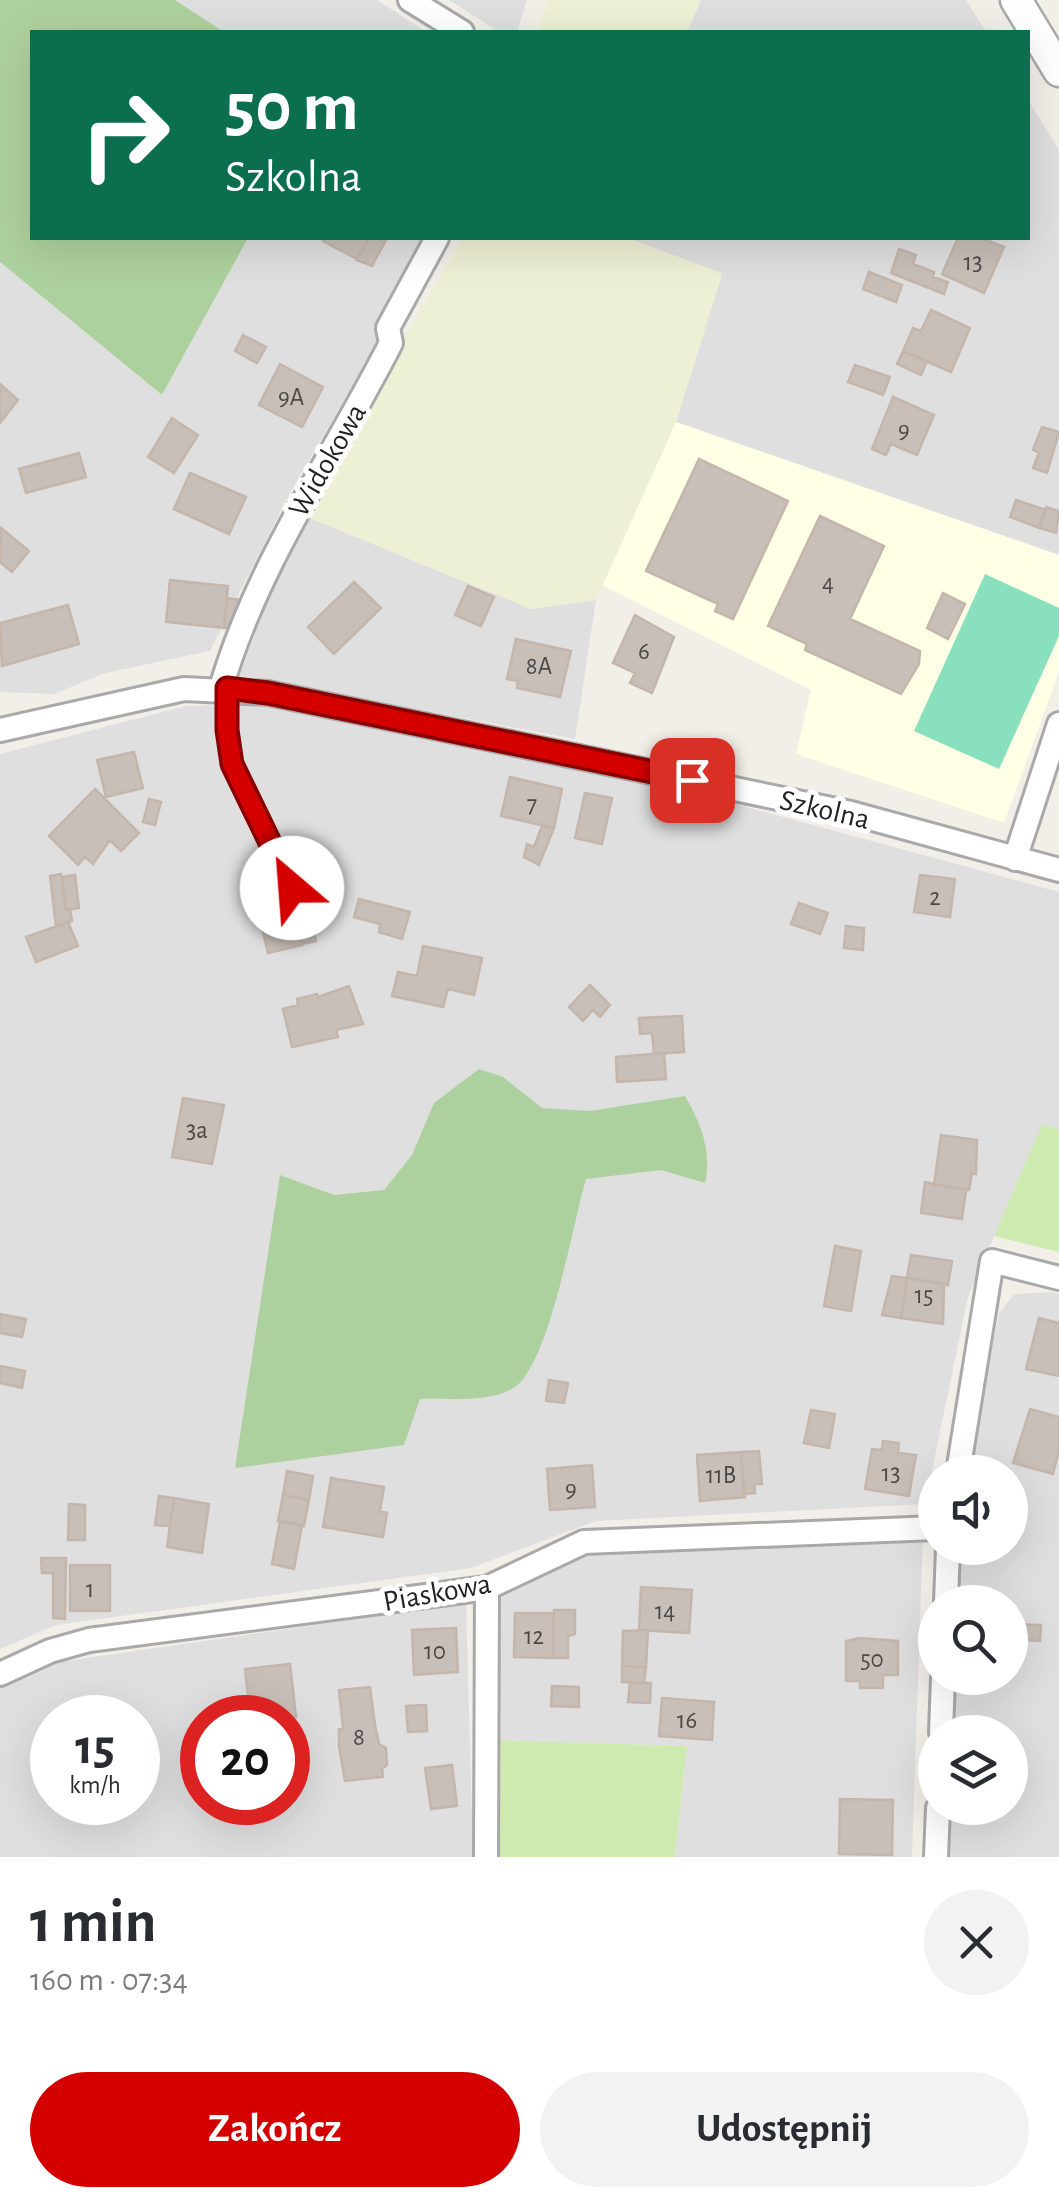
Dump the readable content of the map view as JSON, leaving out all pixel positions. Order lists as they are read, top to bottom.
{
  "streets": {
    "street": ["Widokowa", "Szkolna", "Piaskowa"]
  },
  "crossings": [
    ["Widokowa", "Szkolna"]
  ],
  "house_numbers": [
    "13",
    "9A",
    "9",
    "4",
    "6",
    "8A",
    "7",
    "2",
    "3a",
    "15",
    "13",
    "11B",
    "9",
    "1",
    "14",
    "12",
    "10",
    "50",
    "16",
    "8"
  ],
  "page": {
    "turn": ["50 m", "Szkolna"],
    "speed": "15 km/h",
    "limit": "20",
    "heading": ["1 min", "160 m · 07:34"],
    "buttons": ["Zakończ", "Udostępnij"]
  }
}
